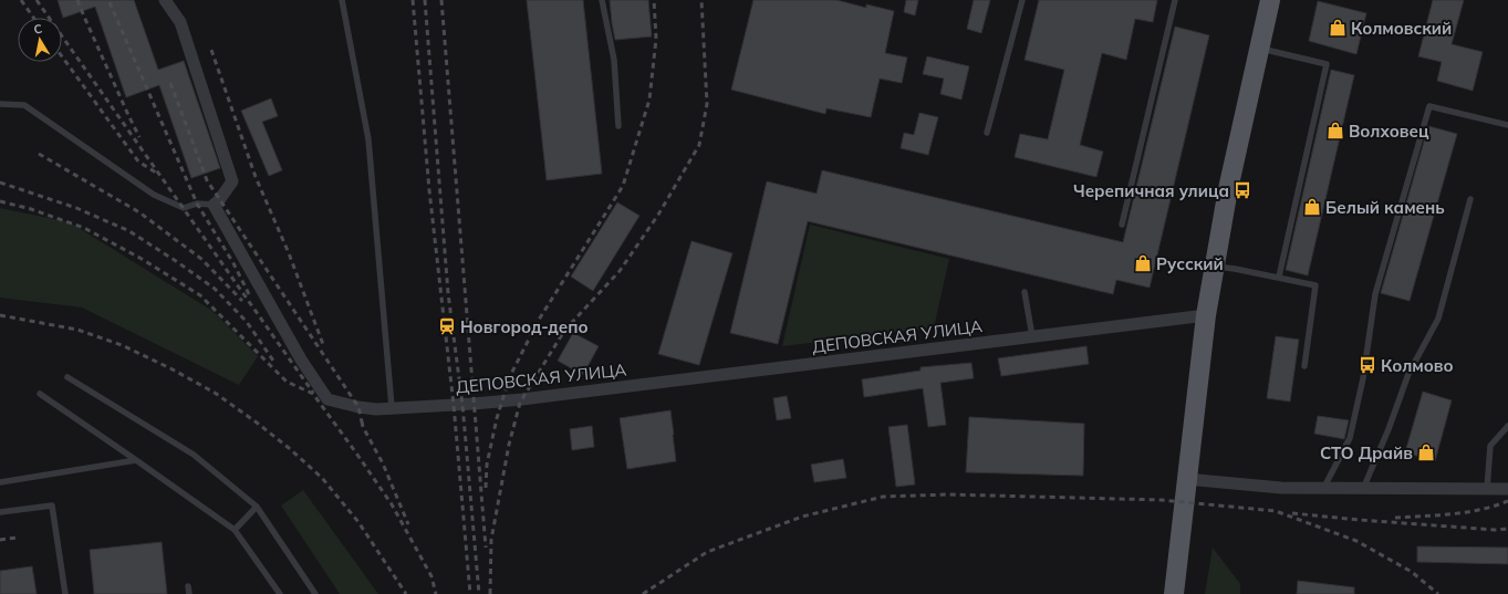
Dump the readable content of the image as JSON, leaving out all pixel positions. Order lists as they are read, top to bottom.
{
  "streets": {
    "street": ["ДЕПОВСКАЯ УЛИЦА"]
  },
  "places": {
    "shop": [
      "Колмовский",
      "Волховец",
      "Белый камень",
      "Русский",
      "СТО Драйв"
    ],
    "bus stop": ["Черепичная улица", "Колмово"],
    "station": ["Новгород-депо"]
  },
  "north": "top"
}
